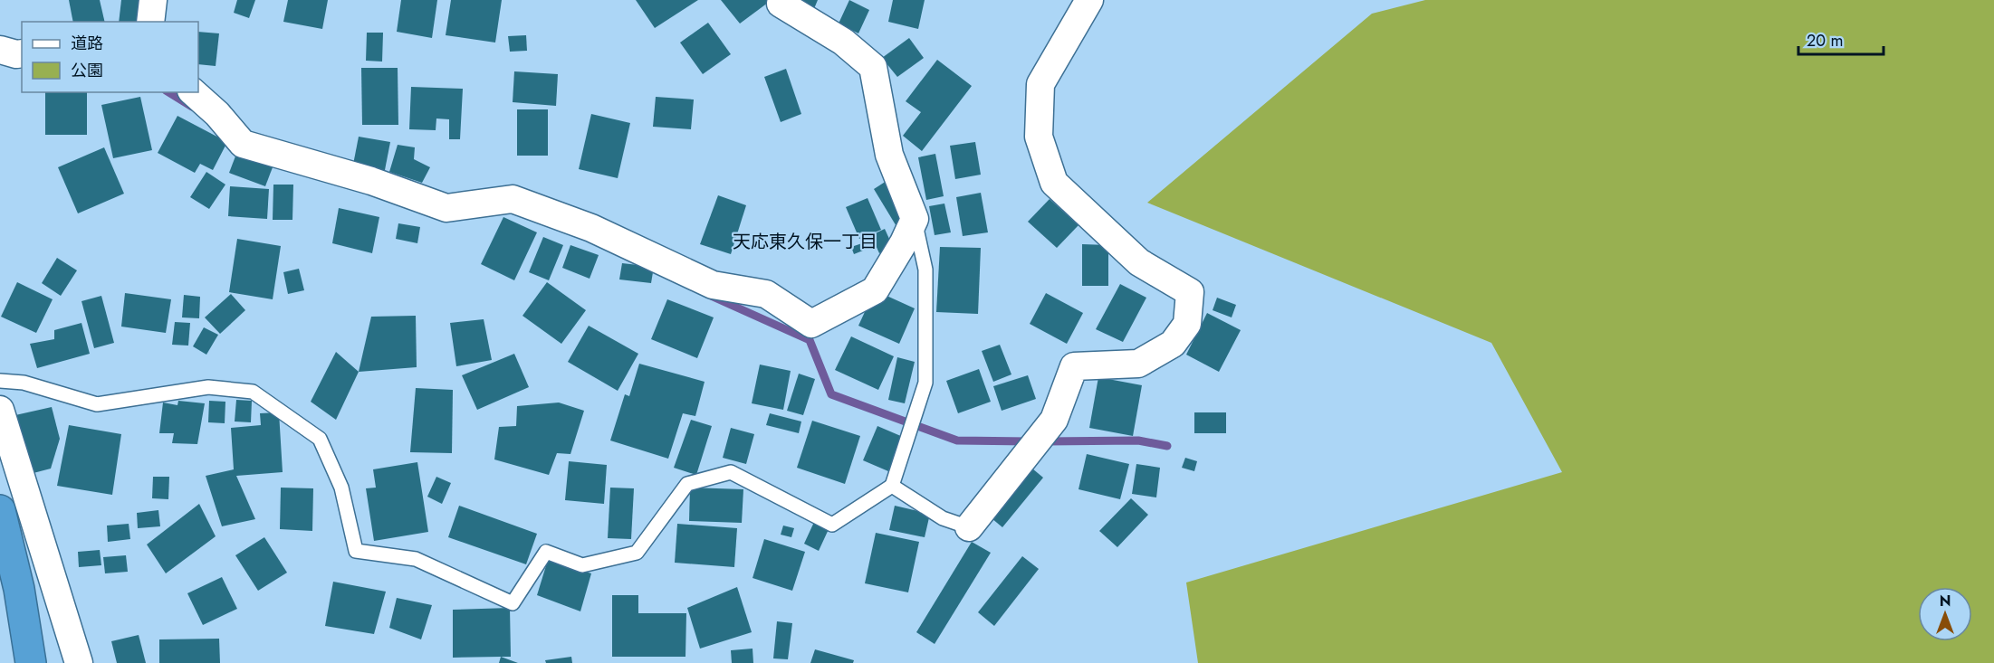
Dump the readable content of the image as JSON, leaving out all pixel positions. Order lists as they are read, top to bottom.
{
  "districts": ["天応東久保一丁目"],
  "legend": ["道路", "公園"],
  "scale_bar": "20 m",
  "north": "top"
}
